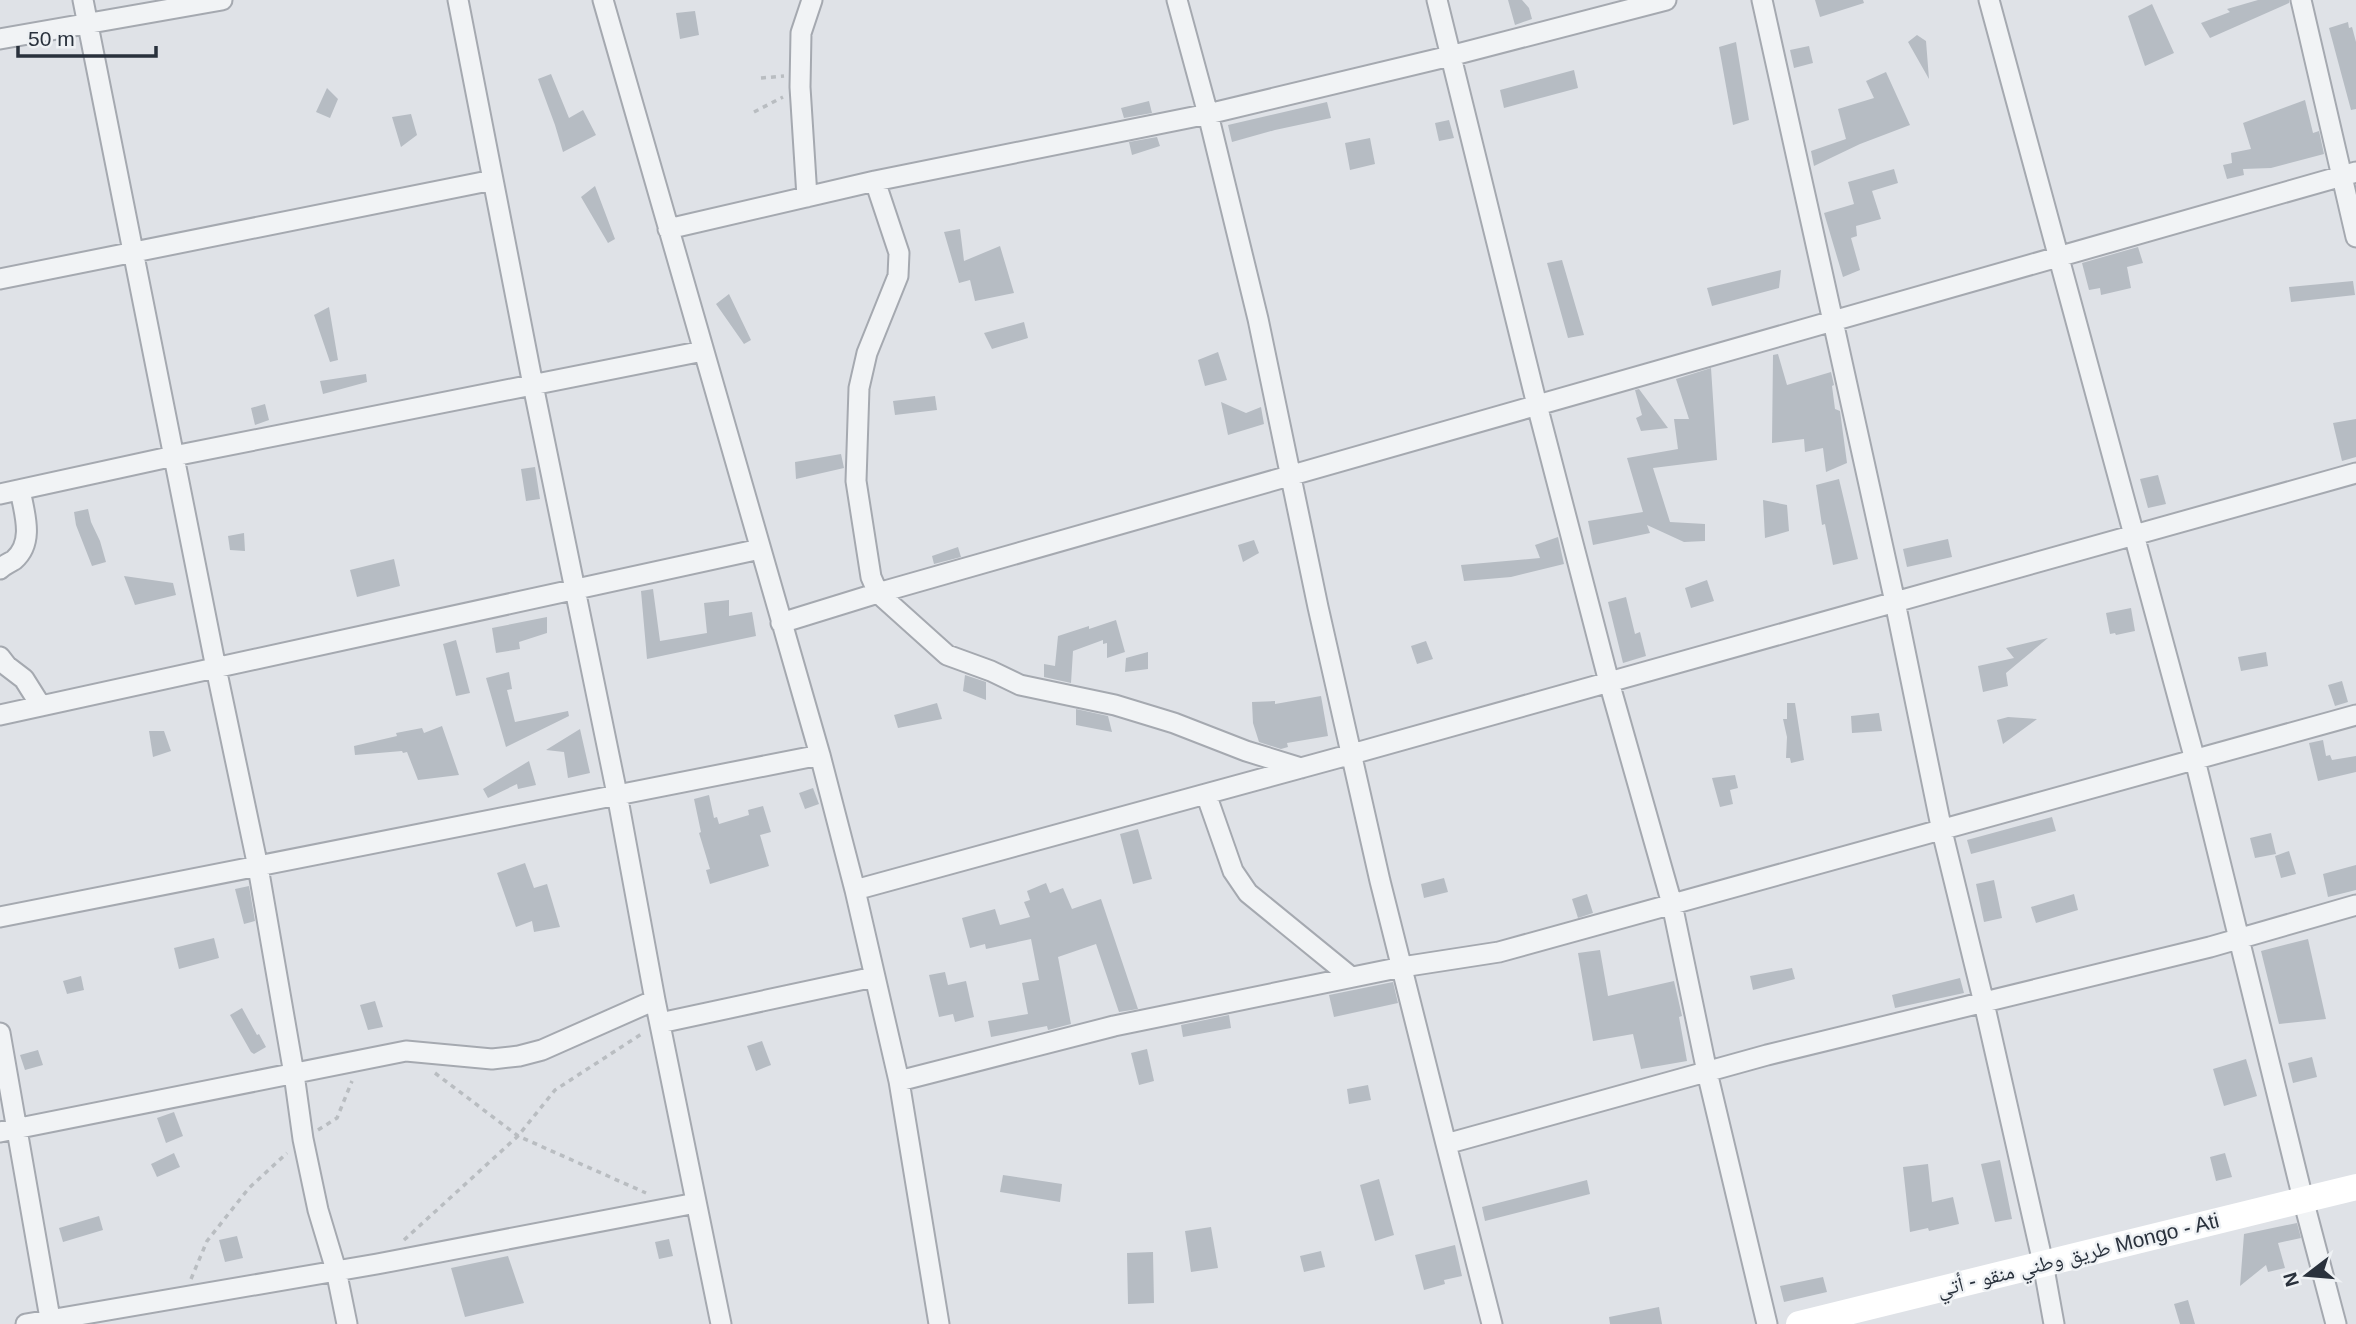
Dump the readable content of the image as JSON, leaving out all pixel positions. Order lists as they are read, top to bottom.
{
  "streets": {
    "main road": ["طريق وطني منقو - أتي Mongo - Ati"]
  },
  "scale_bar": "50 m",
  "north": "left"
}
